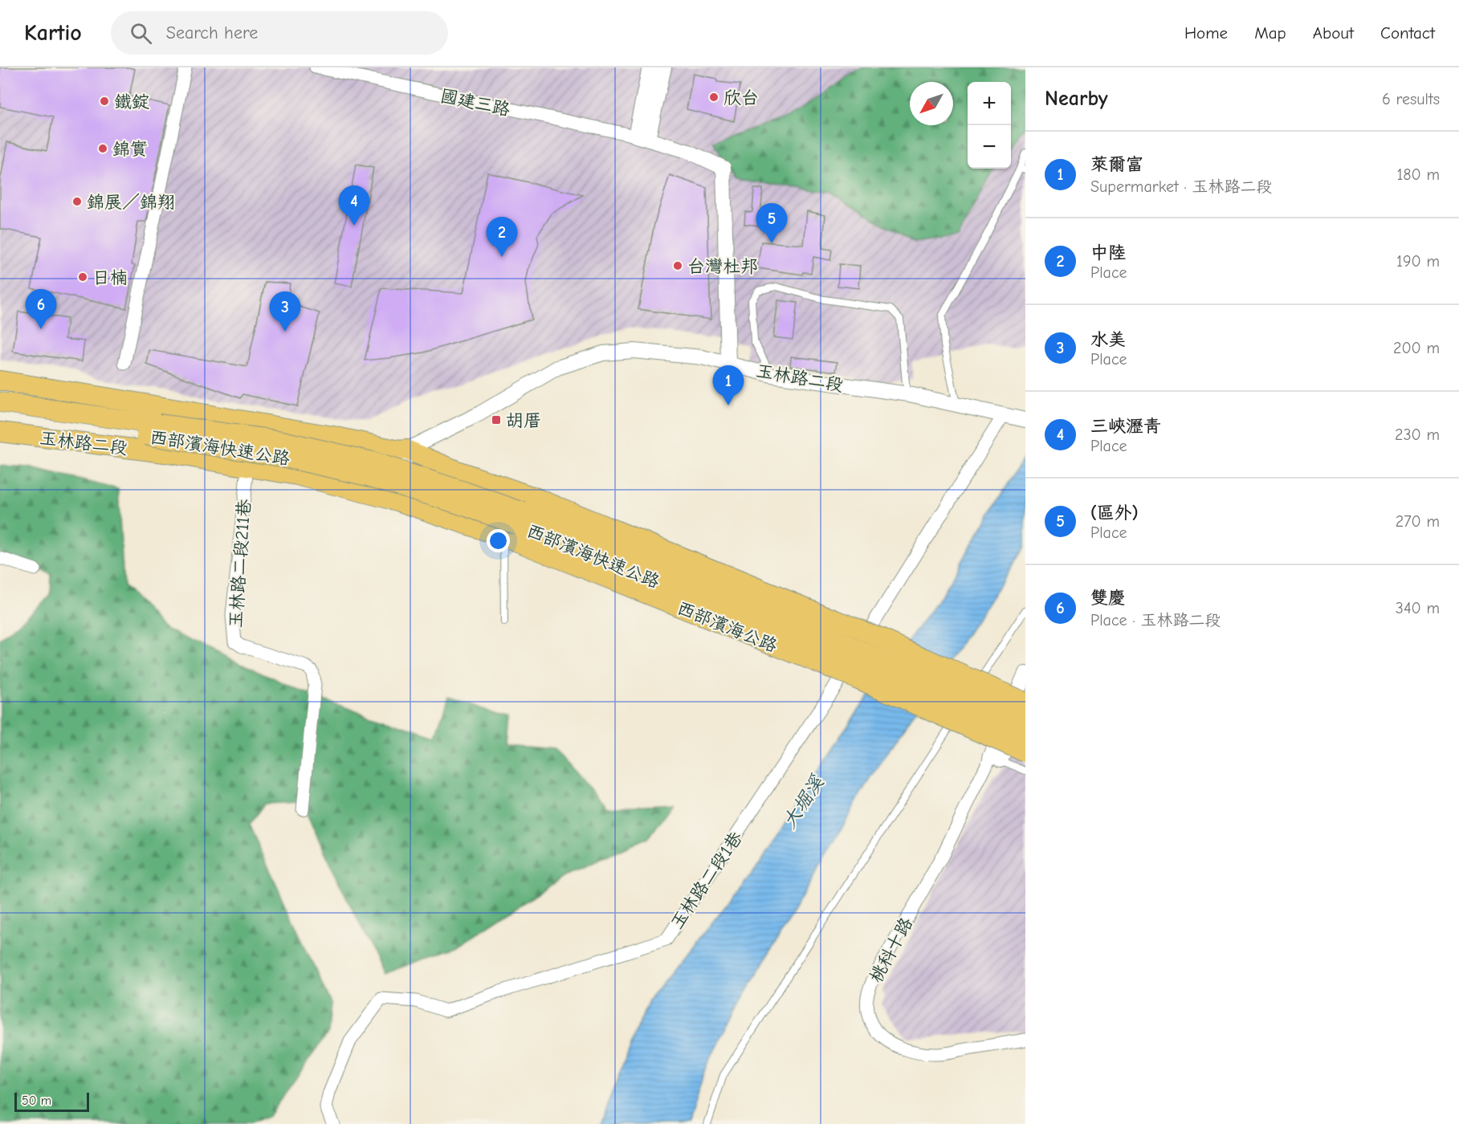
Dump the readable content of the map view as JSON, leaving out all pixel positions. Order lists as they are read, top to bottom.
{
  "streets": {
    "main road": ["玉林路二段", "西部濱海快速公路", "西部濱海公路"],
    "street": [
      "國建三路",
      "玉林路二段211巷",
      "玉林路二段1巷",
      "桃科十路"
    ]
  },
  "crossings": [
    ["玉林路二段", "玉林路二段211巷"],
    ["玉林路二段", "西部濱海公路"],
    ["西部濱海公路", "玉林路二段1巷"]
  ],
  "water": ["大堀溪"],
  "places": {
    "other": [
      "欣台",
      "鐵錠",
      "錦實",
      "錦展／錦翔",
      "台灣杜邦",
      "日楠"
    ],
    "transit": ["胡厝"]
  },
  "scale_bar": "50 m",
  "north": "bottom left",
  "page": {
    "header": "Kartio",
    "search": "Search here",
    "nav": [
      "Home",
      "Map",
      "About",
      "Contact"
    ],
    "heading": ["Nearby", "6 results"],
    "map_buttons": ["+", "−"],
    "list": [
      {
        "mark": "1",
        "name": "萊爾富",
        "note": "Supermarket · 玉林路二段",
        "value": "180 m"
      },
      {
        "mark": "2",
        "name": "中陸",
        "note": "Place",
        "value": "190 m"
      },
      {
        "mark": "3",
        "name": "水美",
        "note": "Place",
        "value": "200 m"
      },
      {
        "mark": "4",
        "name": "三峽瀝青",
        "note": "Place",
        "value": "230 m"
      },
      {
        "mark": "5",
        "name": "(區外)",
        "note": "Place",
        "value": "270 m"
      },
      {
        "mark": "6",
        "name": "雙慶",
        "note": "Place · 玉林路二段",
        "value": "340 m"
      }
    ],
    "pins": [
      "4",
      "5",
      "2",
      "6",
      "3",
      "1"
    ],
    "scale": "50 m"
  }
}
